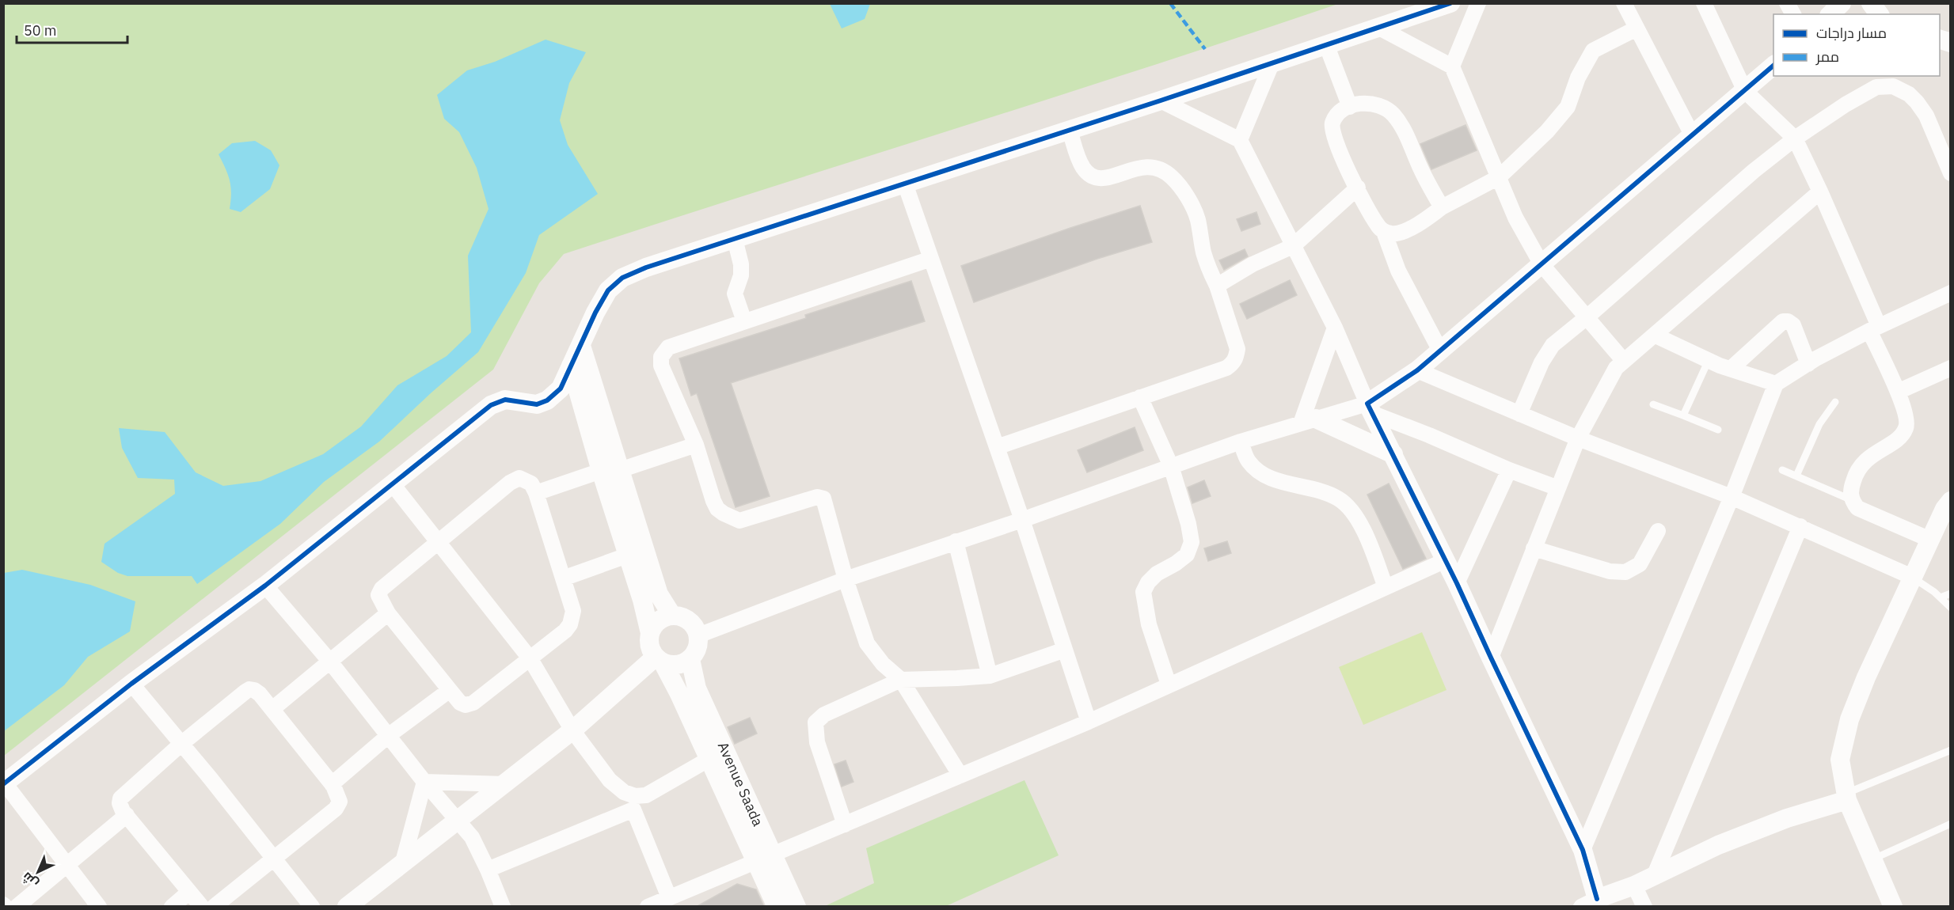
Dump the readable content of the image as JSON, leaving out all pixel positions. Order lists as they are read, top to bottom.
{
  "streets": {
    "street": ["Avenue Saada"]
  },
  "legend": ["مسار دراجات", "ممر"],
  "scale_bar": "50 m",
  "north": "bottom left"
}
